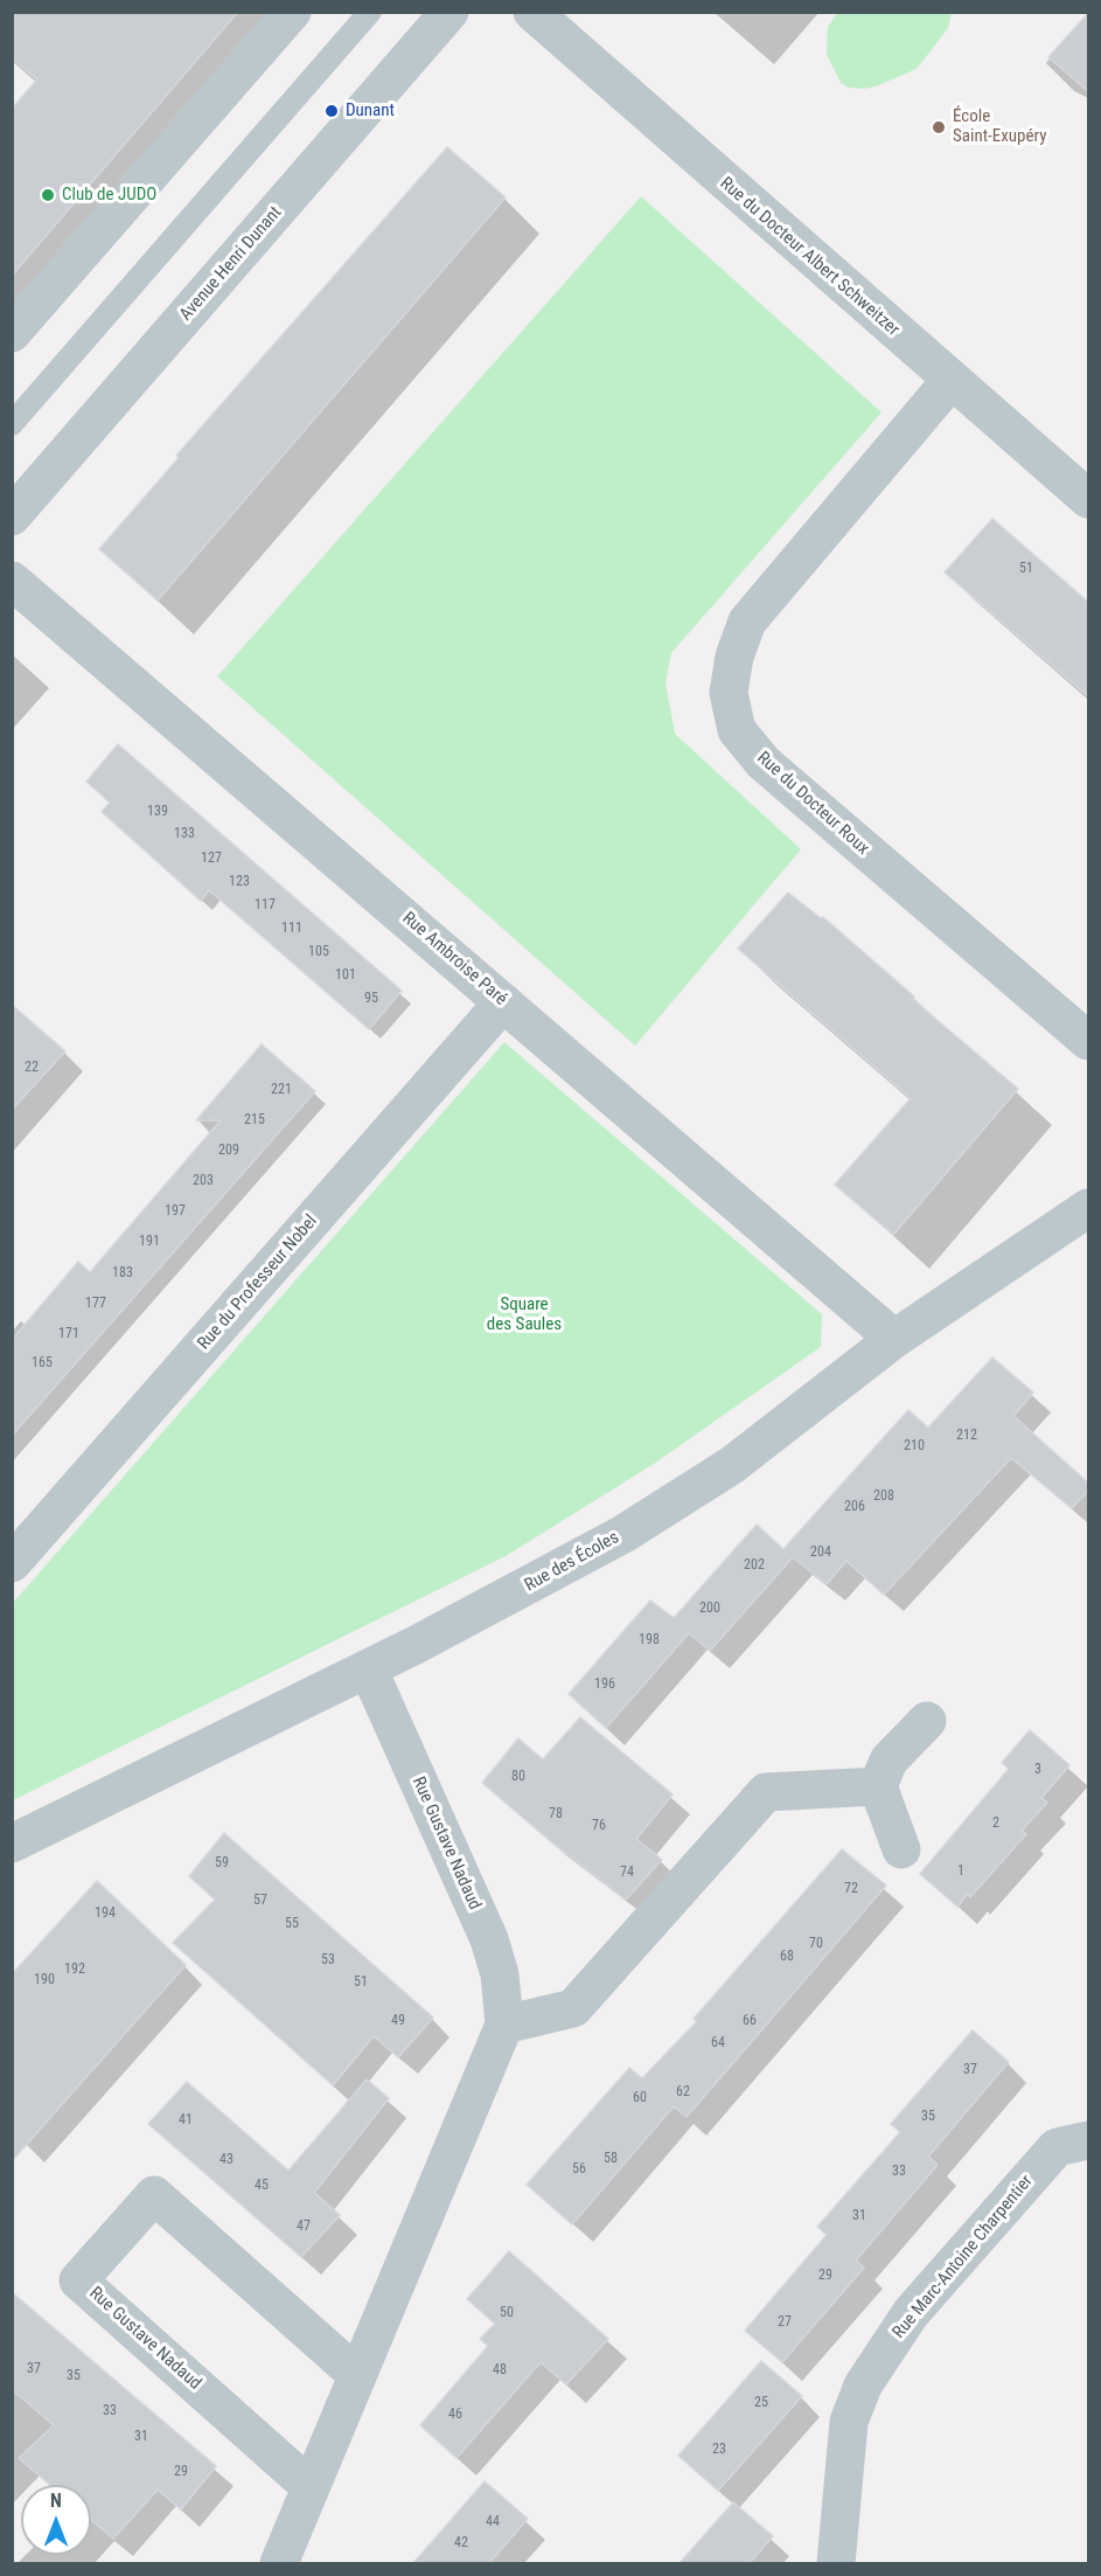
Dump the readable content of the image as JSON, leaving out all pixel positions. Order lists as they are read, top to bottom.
{
  "streets": {
    "street": [
      "Rue du Docteur Albert Schweitzer",
      "Avenue Henri Dunant",
      "Rue du Docteur Roux",
      "Rue Ambroise Paré",
      "Rue du Professeur Nobel",
      "Rue des Écoles",
      "Rue Gustave Nadaud",
      "Rue Marc-Antoine Charpentier"
    ]
  },
  "crossings": [
    ["Rue du Docteur Albert Schweitzer", "Rue du Docteur Roux"],
    ["Rue Ambroise Paré", "Rue du Professeur Nobel"],
    ["Rue Ambroise Paré", "Rue des Écoles"],
    ["Rue des Écoles", "Rue Gustave Nadaud"]
  ],
  "parks": ["Square des Saules"],
  "places": ["Dunant", "École Saint-Exupéry", "Club de JUDO"],
  "house_numbers": [
    "51",
    "139",
    "133",
    "127",
    "123",
    "117",
    "111",
    "105",
    "101",
    "95",
    "22",
    "221",
    "215",
    "209",
    "203",
    "197",
    "191",
    "183",
    "177",
    "171",
    "165",
    "212",
    "210",
    "208",
    "206",
    "204",
    "202",
    "200",
    "198",
    "196",
    "3",
    "80",
    "78",
    "2",
    "76",
    "59",
    "1",
    "74",
    "72",
    "57",
    "194",
    "55",
    "70",
    "68",
    "53",
    "192",
    "190",
    "51",
    "49",
    "66",
    "64",
    "37",
    "62",
    "60",
    "35",
    "41",
    "58",
    "43",
    "56",
    "33",
    "45",
    "31",
    "47",
    "29",
    "50",
    "27",
    "37",
    "48",
    "35",
    "25",
    "33",
    "46",
    "31",
    "23",
    "29",
    "44",
    "42"
  ],
  "north": "top"
}
